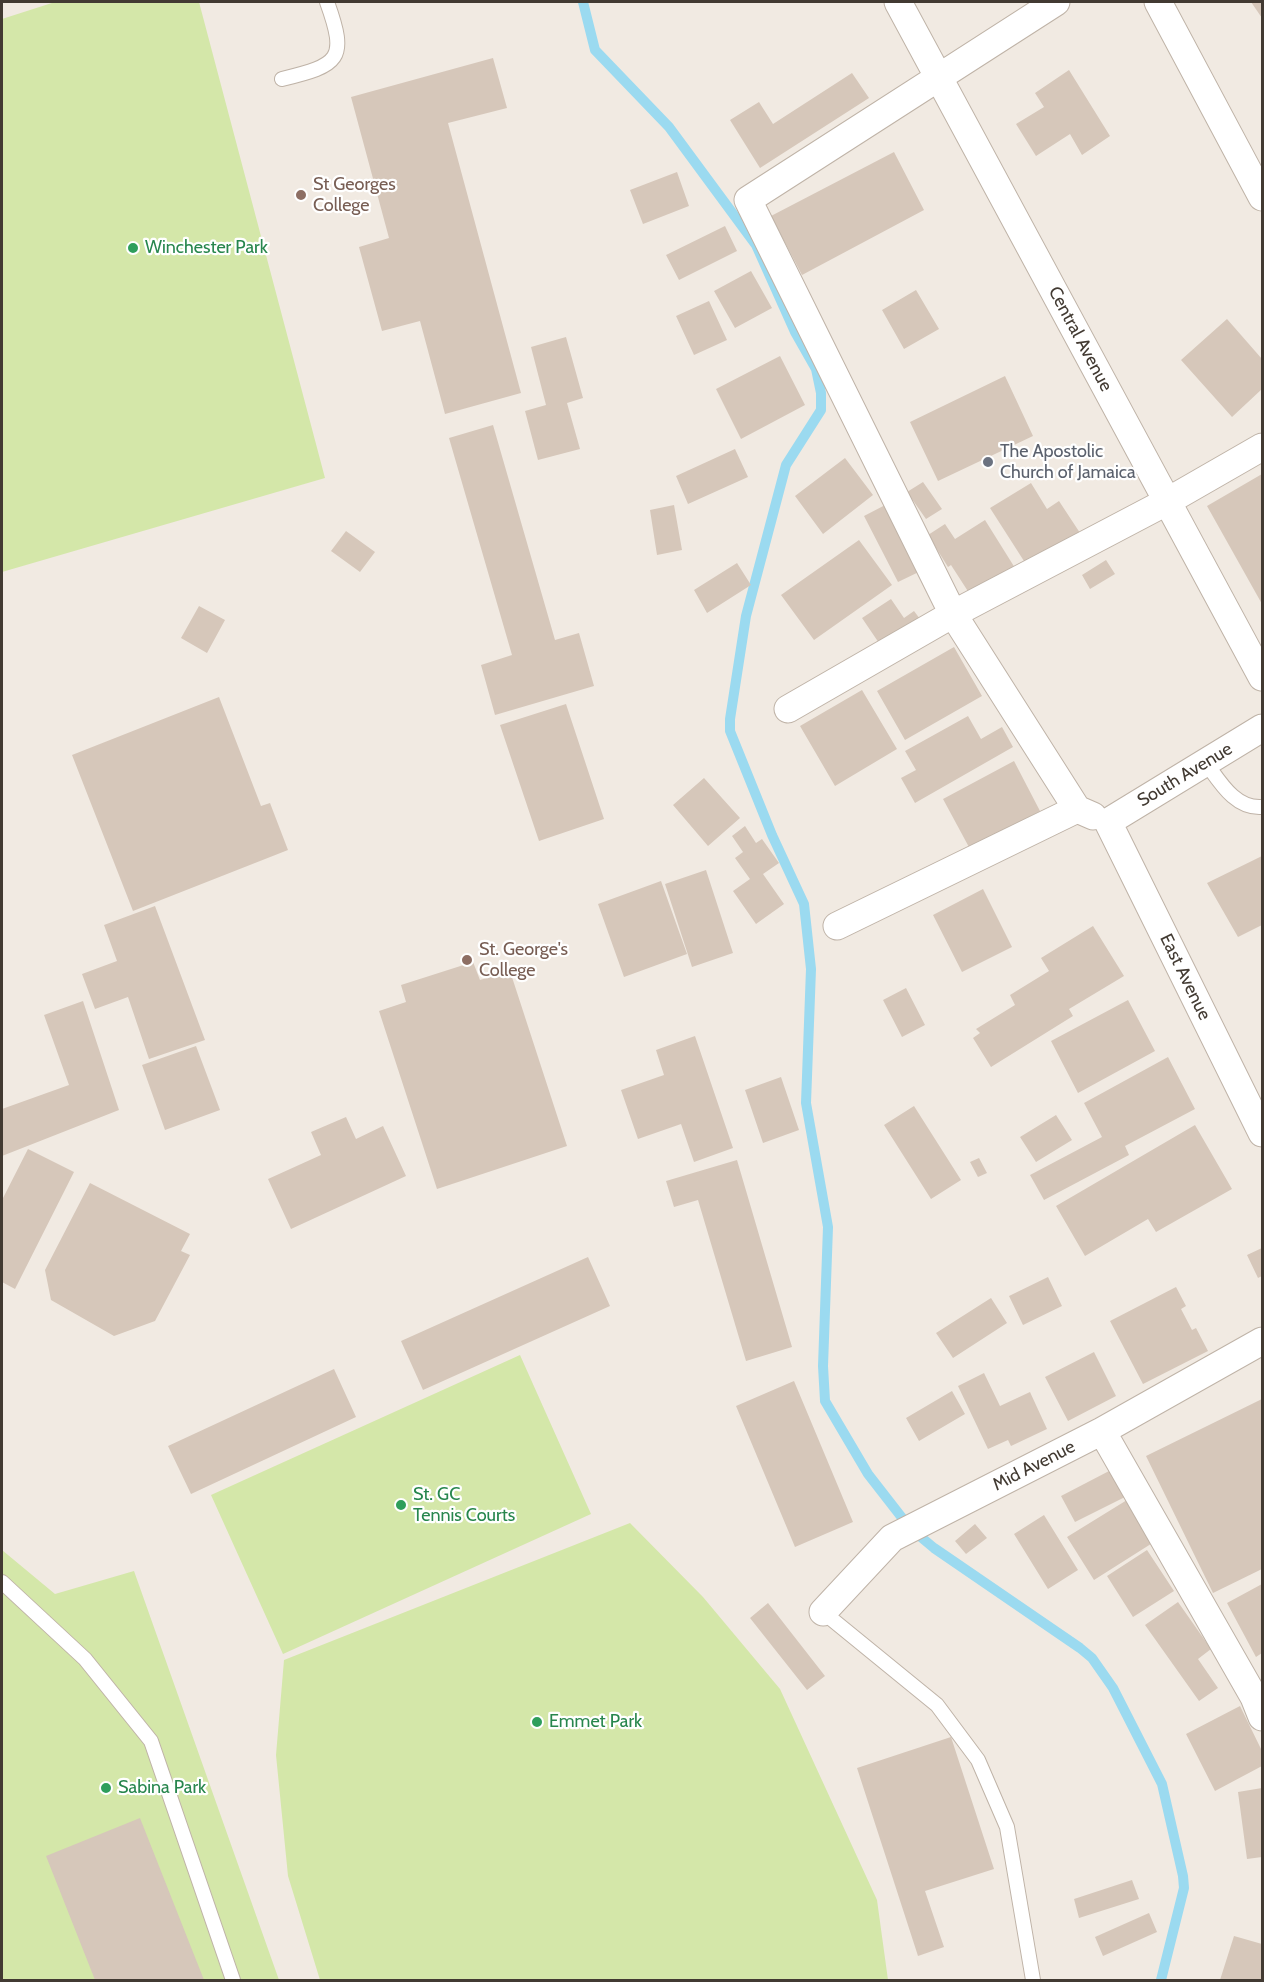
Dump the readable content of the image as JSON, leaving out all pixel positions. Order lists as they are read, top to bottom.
{
  "streets": {
    "street": [
      "Central Avenue",
      "South Avenue",
      "East Avenue",
      "Mid Avenue"
    ]
  },
  "crossings": [
    ["South Avenue", "East Avenue"]
  ],
  "places": [
    "St Georges College",
    "Winchester Park",
    "The Apostolic Church of Jamaica",
    "St. George's College",
    "St. GC Tennis Courts",
    "Emmet Park",
    "Sabina Park"
  ]
}
